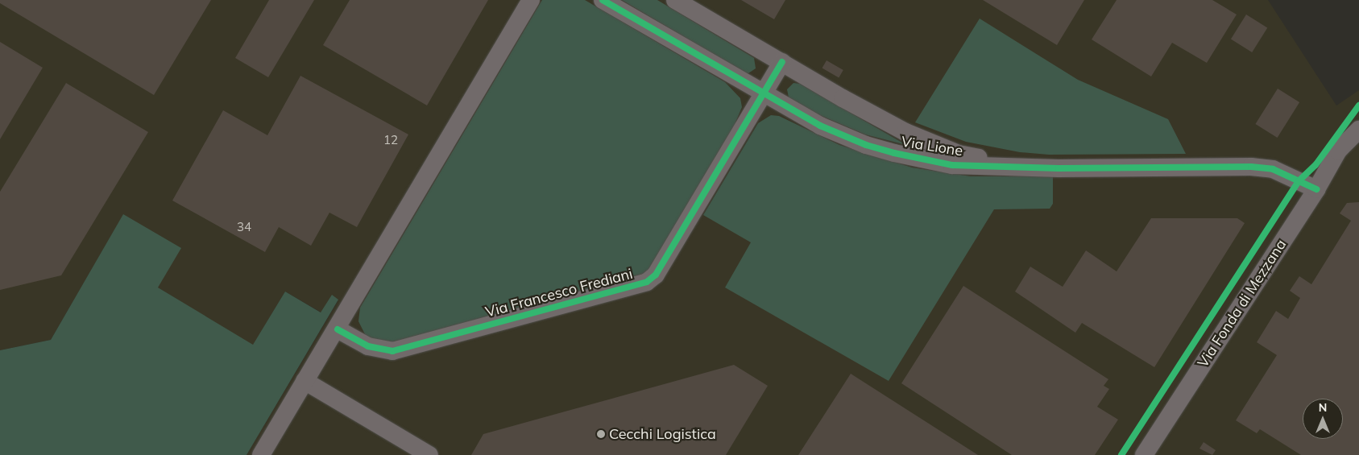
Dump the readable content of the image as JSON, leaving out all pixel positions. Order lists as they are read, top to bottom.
{
  "streets": {
    "street": ["Via Lione", "Via Francesco Frediani", "Via Fonda di Mezzana"]
  },
  "crossings": [
    ["Via Lione", "Via Francesco Frediani"],
    ["Via Lione", "Via Fonda di Mezzana"]
  ],
  "places": ["Cecchi Logistica"],
  "house_numbers": ["12", "34"],
  "north": "top"
}
